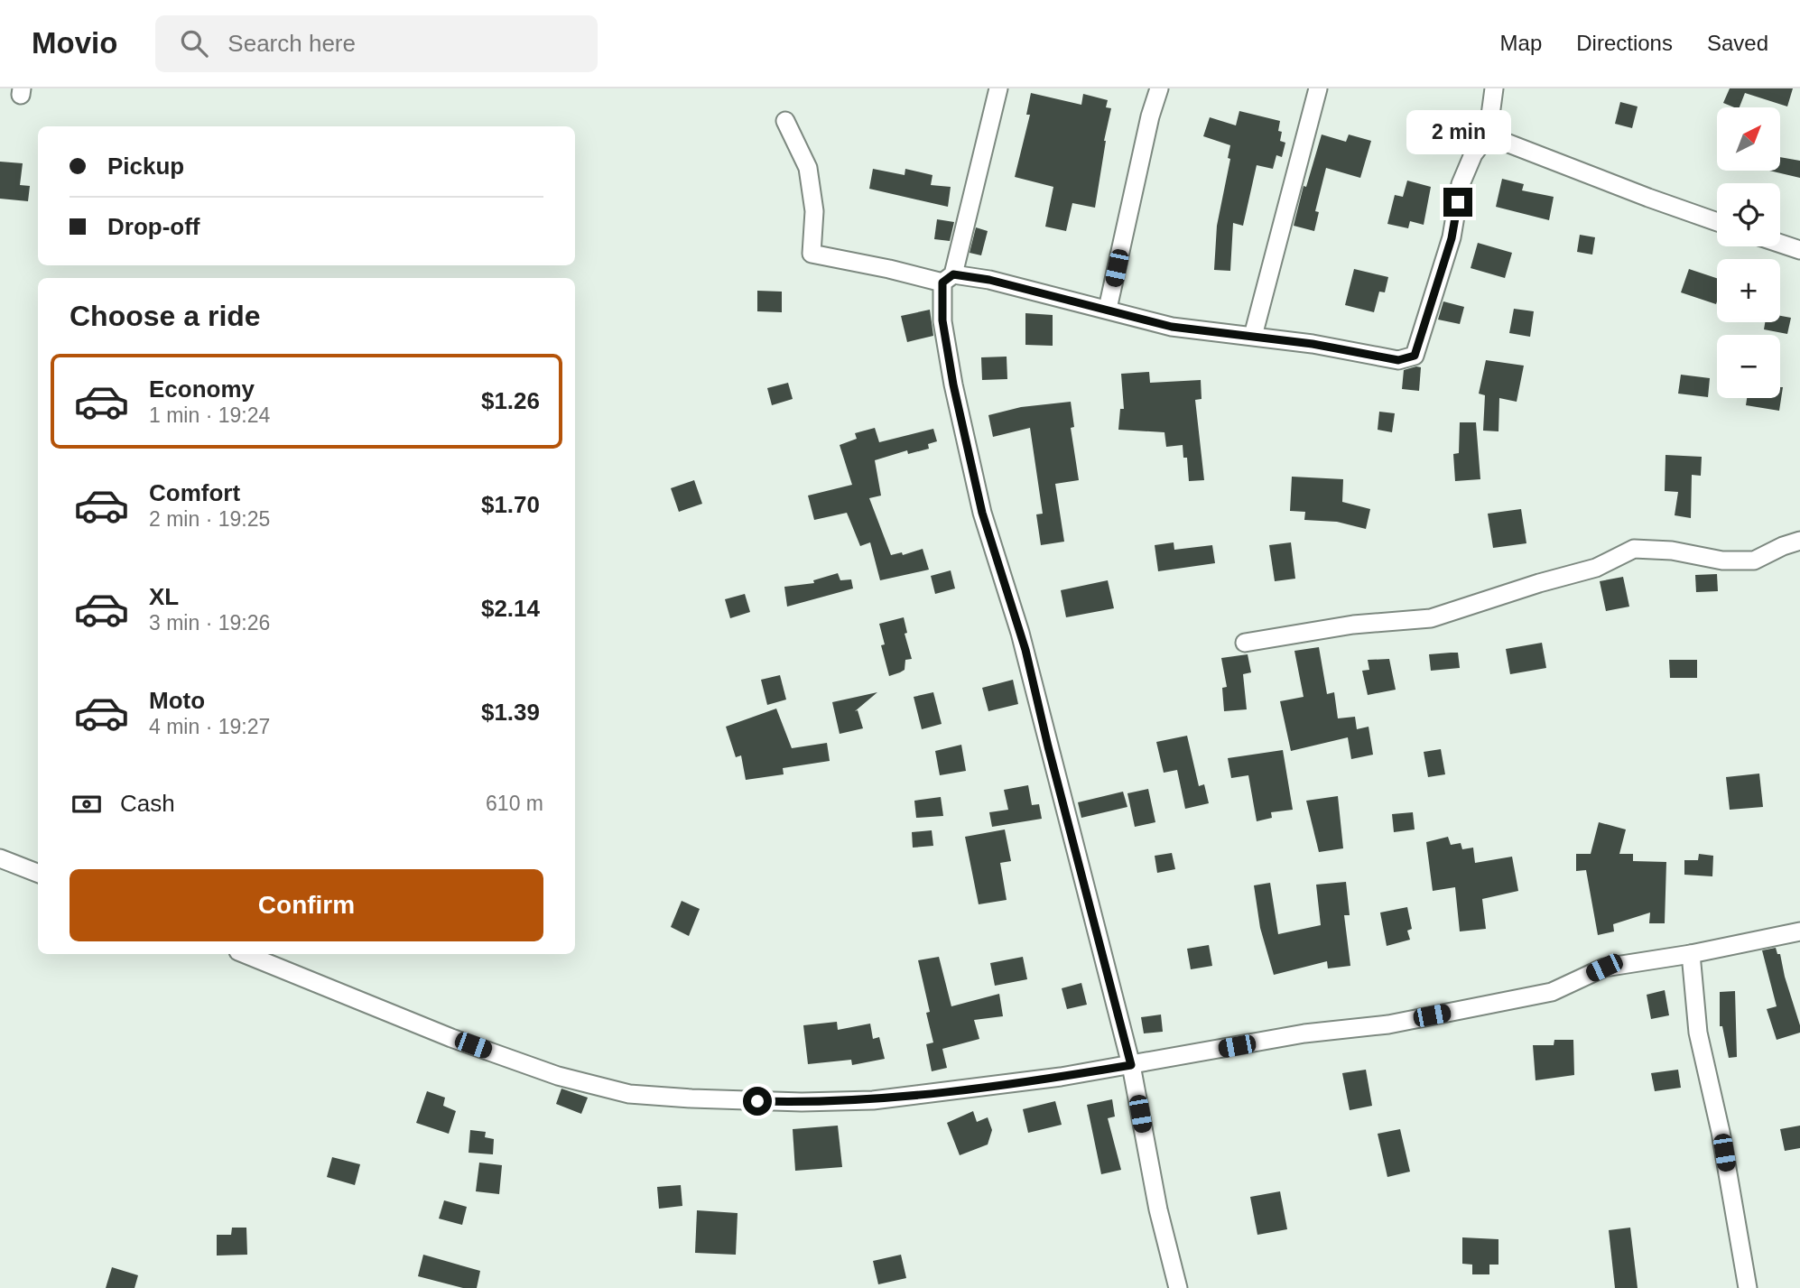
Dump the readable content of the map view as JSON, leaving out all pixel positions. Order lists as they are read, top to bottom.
{
  "north": "top right",
  "page": {
    "header": "Movio",
    "search": "Search here",
    "nav": ["Map", "Directions", "Saved"],
    "map_buttons": ["+", "−"],
    "bubble": "2 min",
    "banner": ["Pickup", "Drop-off"],
    "heading": "Choose a ride",
    "list": [
      {
        "name": "Economy",
        "note": "1 min · 19:24",
        "value": "$1.26"
      },
      {
        "name": "Comfort",
        "note": "2 min · 19:25",
        "value": "$1.70"
      },
      {
        "name": "XL",
        "note": "3 min · 19:26",
        "value": "$2.14"
      },
      {
        "name": "Moto",
        "note": "4 min · 19:27",
        "value": "$1.39"
      }
    ],
    "pay": ["Cash", "610 m"],
    "buttons": "Confirm"
  }
}
